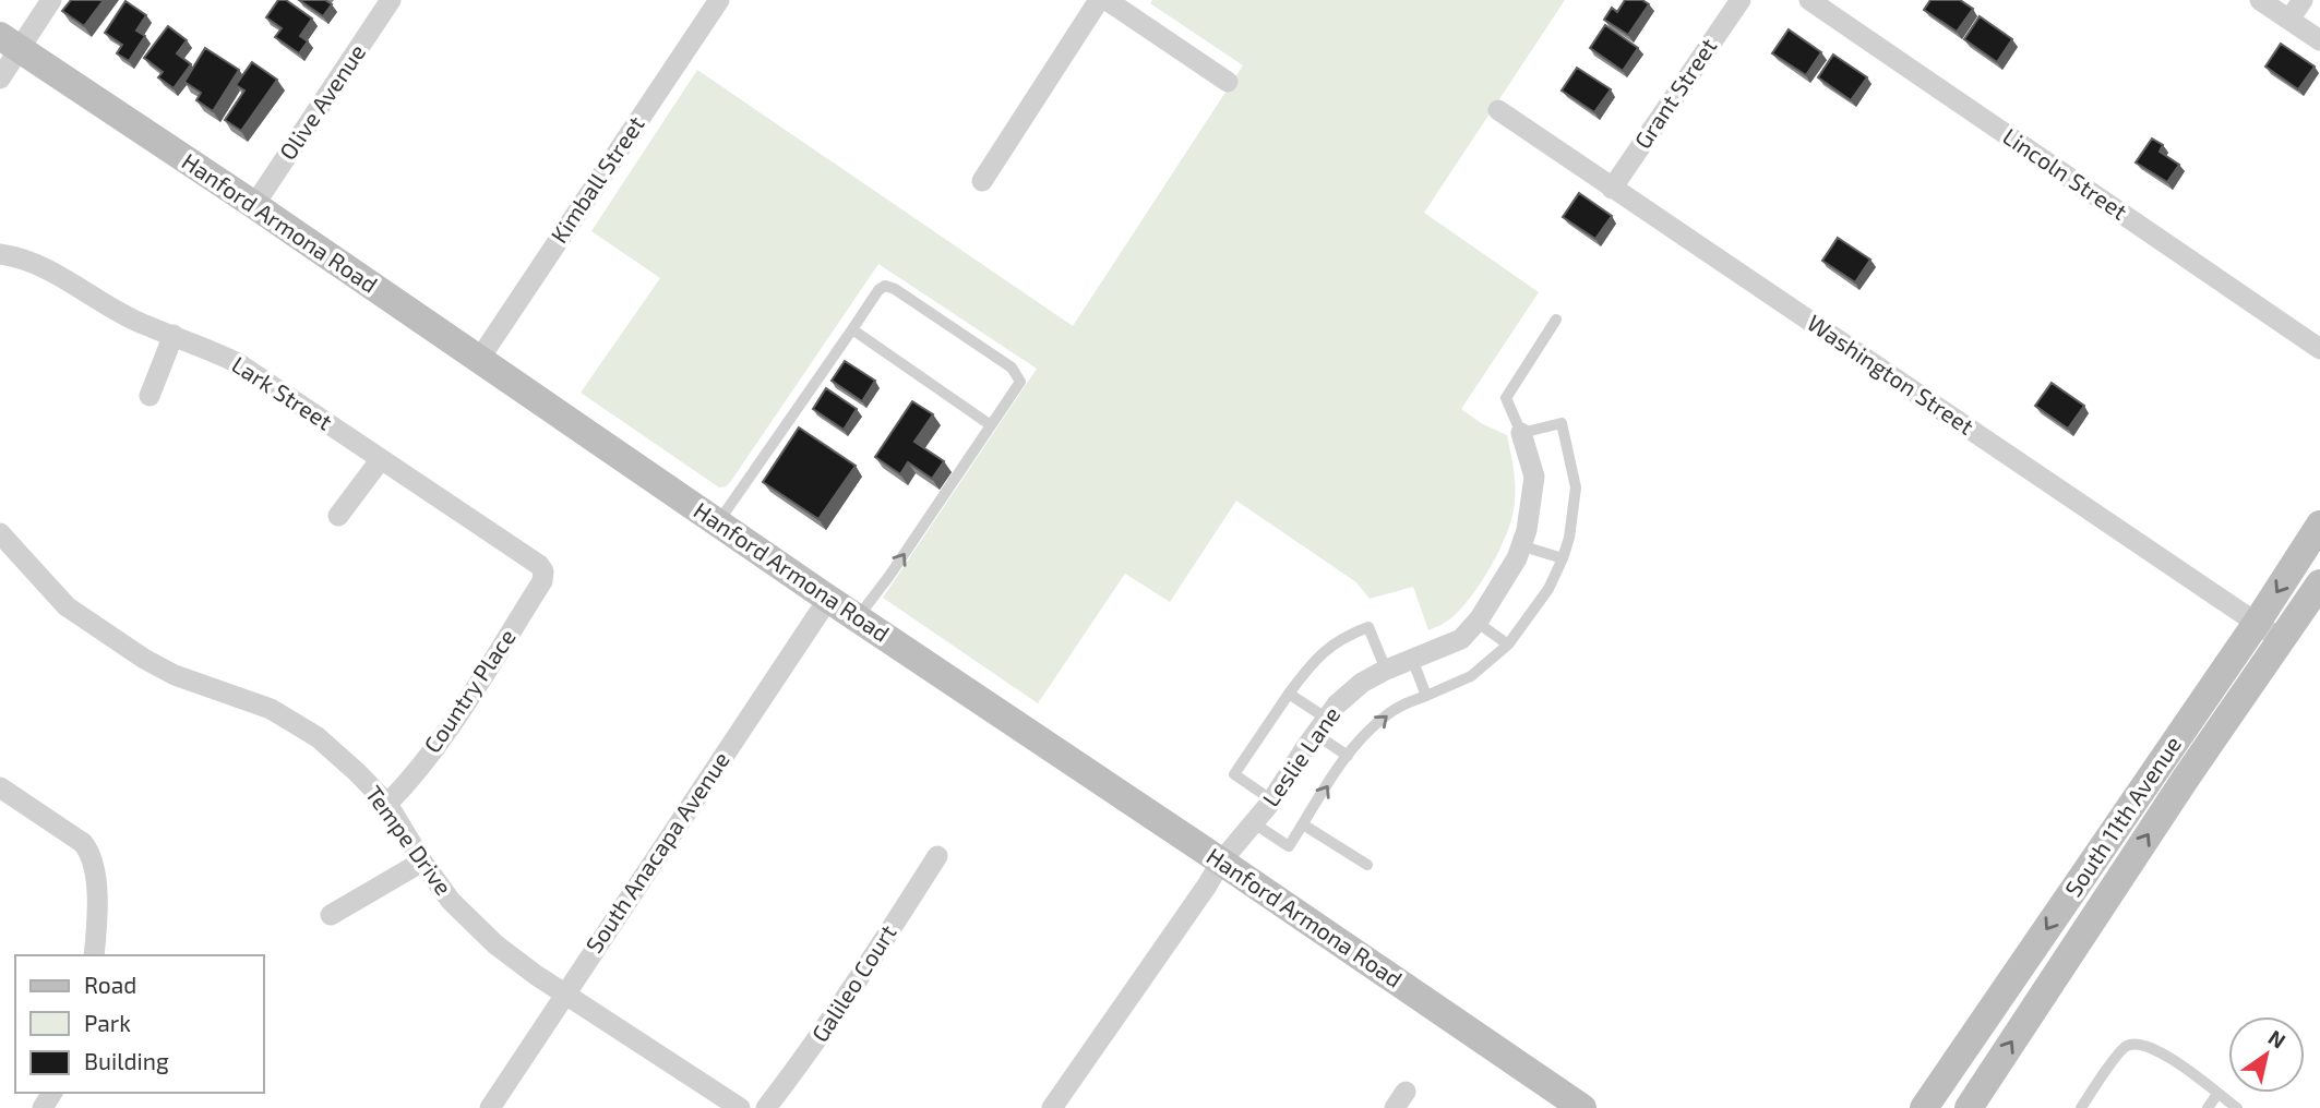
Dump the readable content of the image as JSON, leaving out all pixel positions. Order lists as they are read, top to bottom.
{
  "streets": {
    "main road": ["Hanford Armona Road", "South 11th Avenue"],
    "street": [
      "Grant Street",
      "Olive Avenue",
      "Lincoln Street",
      "Kimball Street",
      "Washington Street",
      "Lark Street",
      "Country Place",
      "Leslie Lane",
      "Tempe Drive",
      "South Anacapa Avenue",
      "Galileo Court"
    ]
  },
  "crossings": [
    ["Grant Street", "Washington Street"],
    ["Olive Avenue", "Hanford Armona Road"],
    ["Kimball Street", "Hanford Armona Road"],
    ["Hanford Armona Road", "Leslie Lane"],
    ["Hanford Armona Road", "South Anacapa Avenue"],
    ["Washington Street", "South 11th Avenue"],
    ["Lark Street", "Country Place"],
    ["Country Place", "Tempe Drive"],
    ["Tempe Drive", "South Anacapa Avenue"]
  ],
  "legend": ["Road", "Park", "Building"],
  "north": "top right"
}
